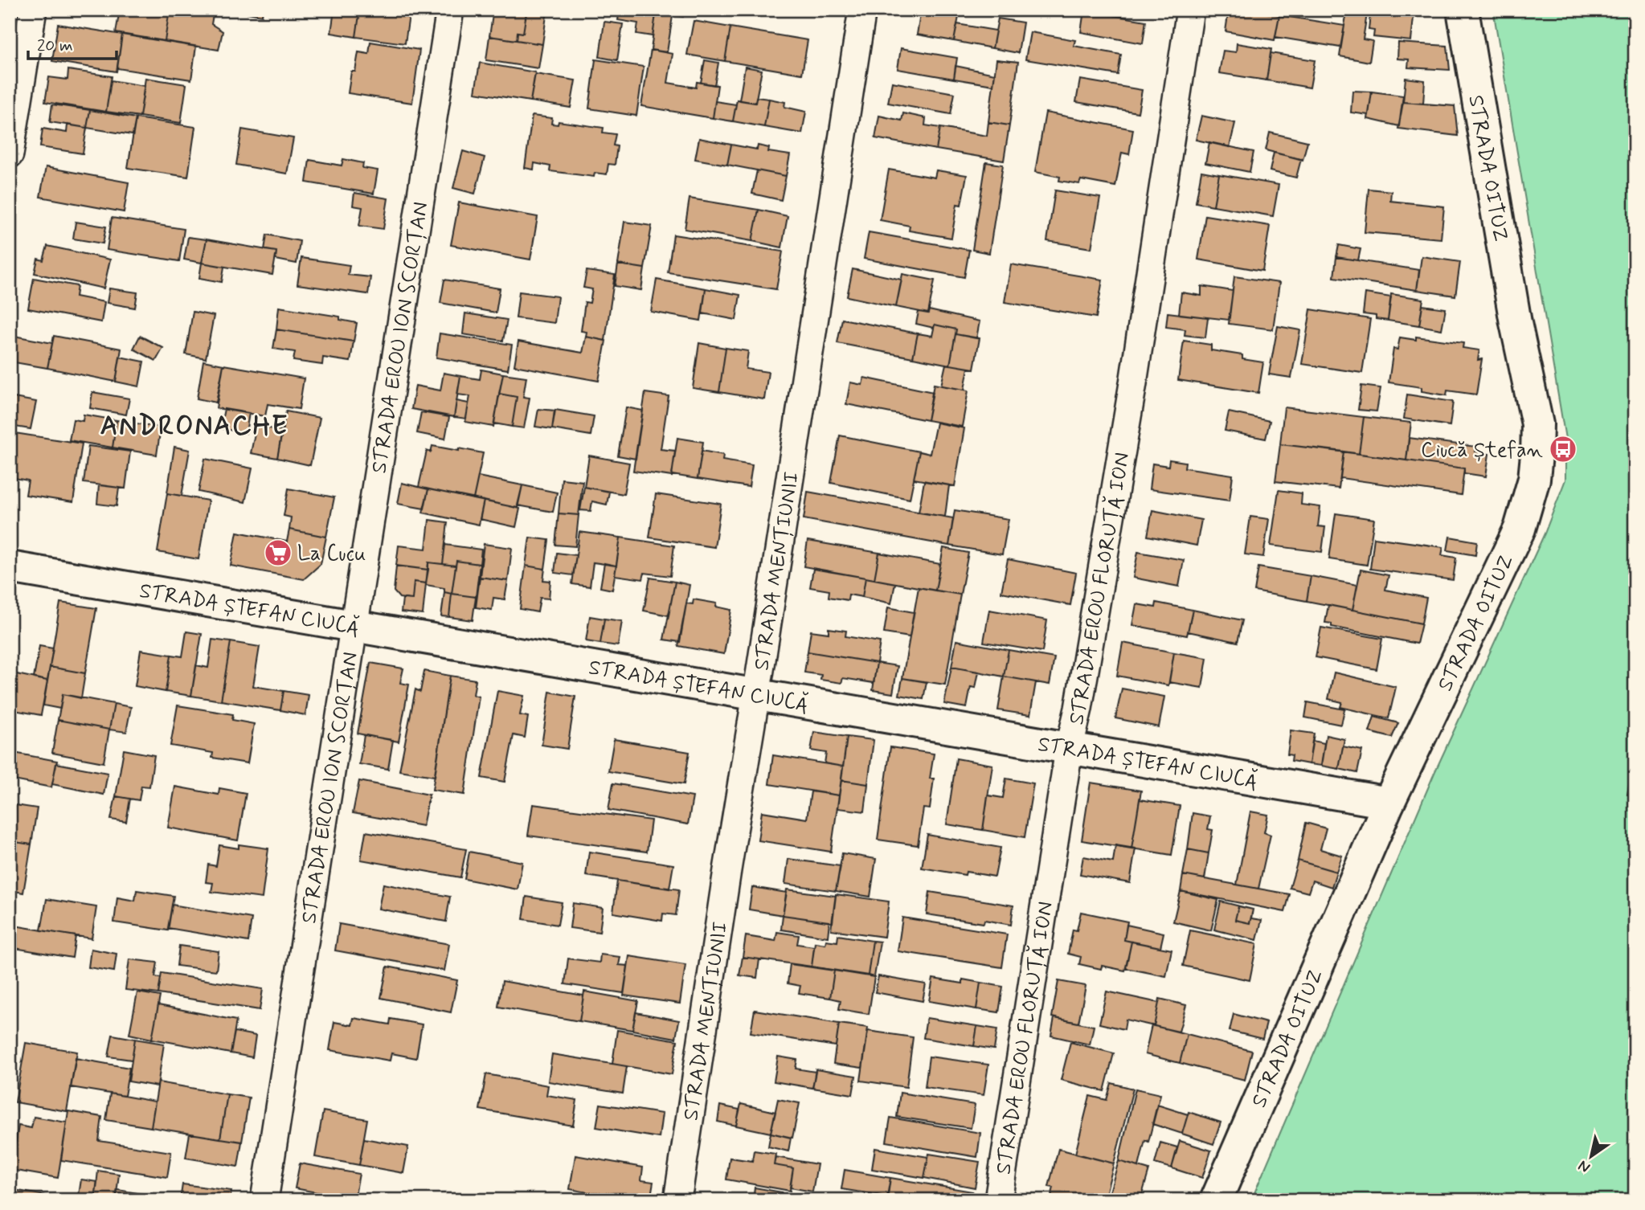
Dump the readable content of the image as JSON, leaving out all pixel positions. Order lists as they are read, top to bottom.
{
  "streets": {
    "street": [
      "STRADA OITUZ",
      "STRADA EROU ION SCORȚAN",
      "STRADA MENȚIUNII",
      "STRADA EROU FLORUȚĂ ION",
      "STRADA ȘTEFAN CIUCĂ"
    ]
  },
  "crossings": [
    ["STRADA OITUZ", "STRADA ȘTEFAN CIUCĂ"],
    ["STRADA EROU ION SCORȚAN", "STRADA ȘTEFAN CIUCĂ"],
    ["STRADA MENȚIUNII", "STRADA ȘTEFAN CIUCĂ"],
    ["STRADA EROU FLORUȚĂ ION", "STRADA ȘTEFAN CIUCĂ"]
  ],
  "districts": ["ANDRONACHE"],
  "places": {
    "bus stop": ["Ciucă Ștefan"],
    "supermarket": ["La Cucu"]
  },
  "scale_bar": "20 m",
  "north": "bottom left"
}
